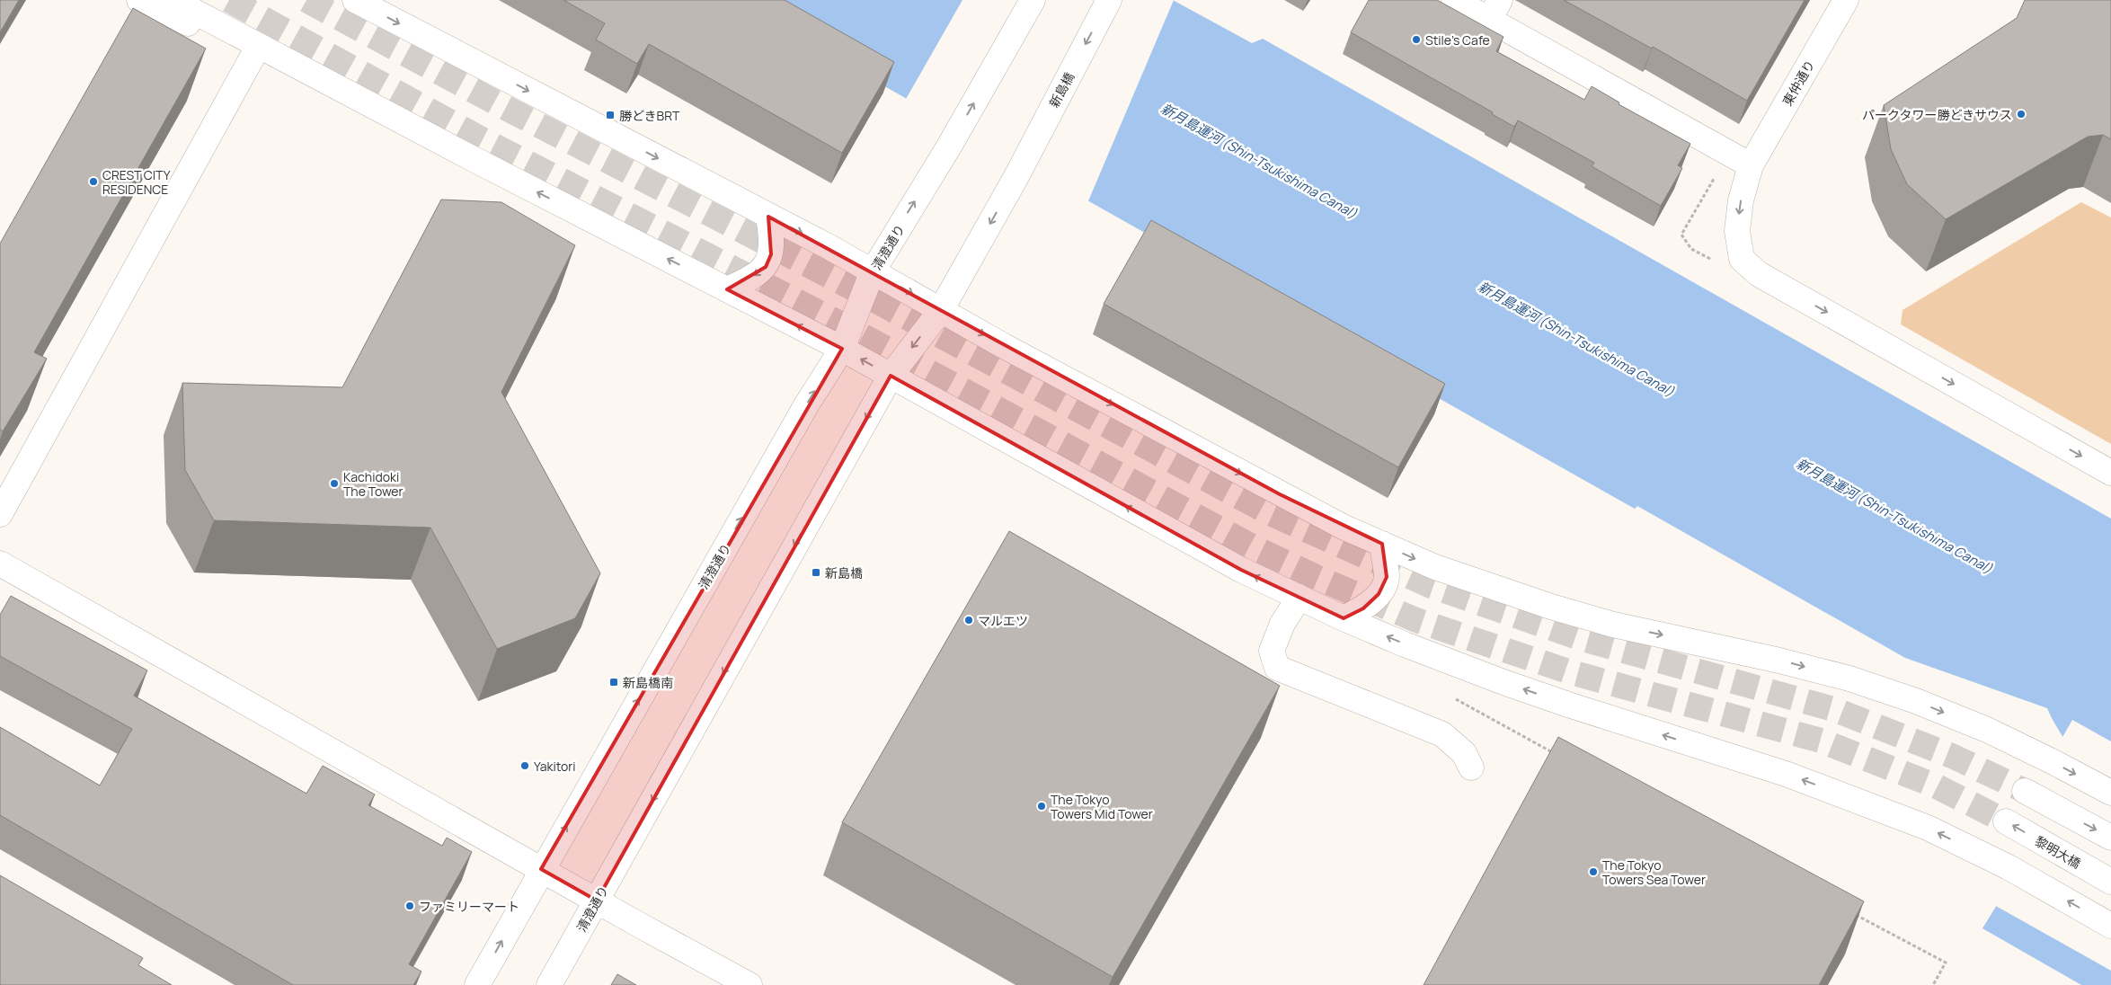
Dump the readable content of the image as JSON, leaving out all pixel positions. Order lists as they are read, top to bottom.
{
  "streets": {
    "main road": [
      "東仲通り",
      "新島橋",
      "清澄通り",
      "黎明大橋"
    ]
  },
  "crossings": [
    ["新島橋", "清澄通り"]
  ],
  "one_way": ["東仲通り", "新島橋"],
  "water": ["新月島運河 (Shin-Tsukishima Canal)"],
  "places": {
    "other": [
      "Stile's Cafe",
      "パークタワー勝どきサウス",
      "CREST CITY RESIDENCE",
      "Kachidoki The Tower",
      "マルエツ",
      "Yakitori",
      "The Tokyo Towers Mid Tower",
      "The Tokyo Towers Sea Tower",
      "ファミリーマート"
    ],
    "transit": ["勝どきBRT", "新島橋", "新島橋南"]
  }
}
